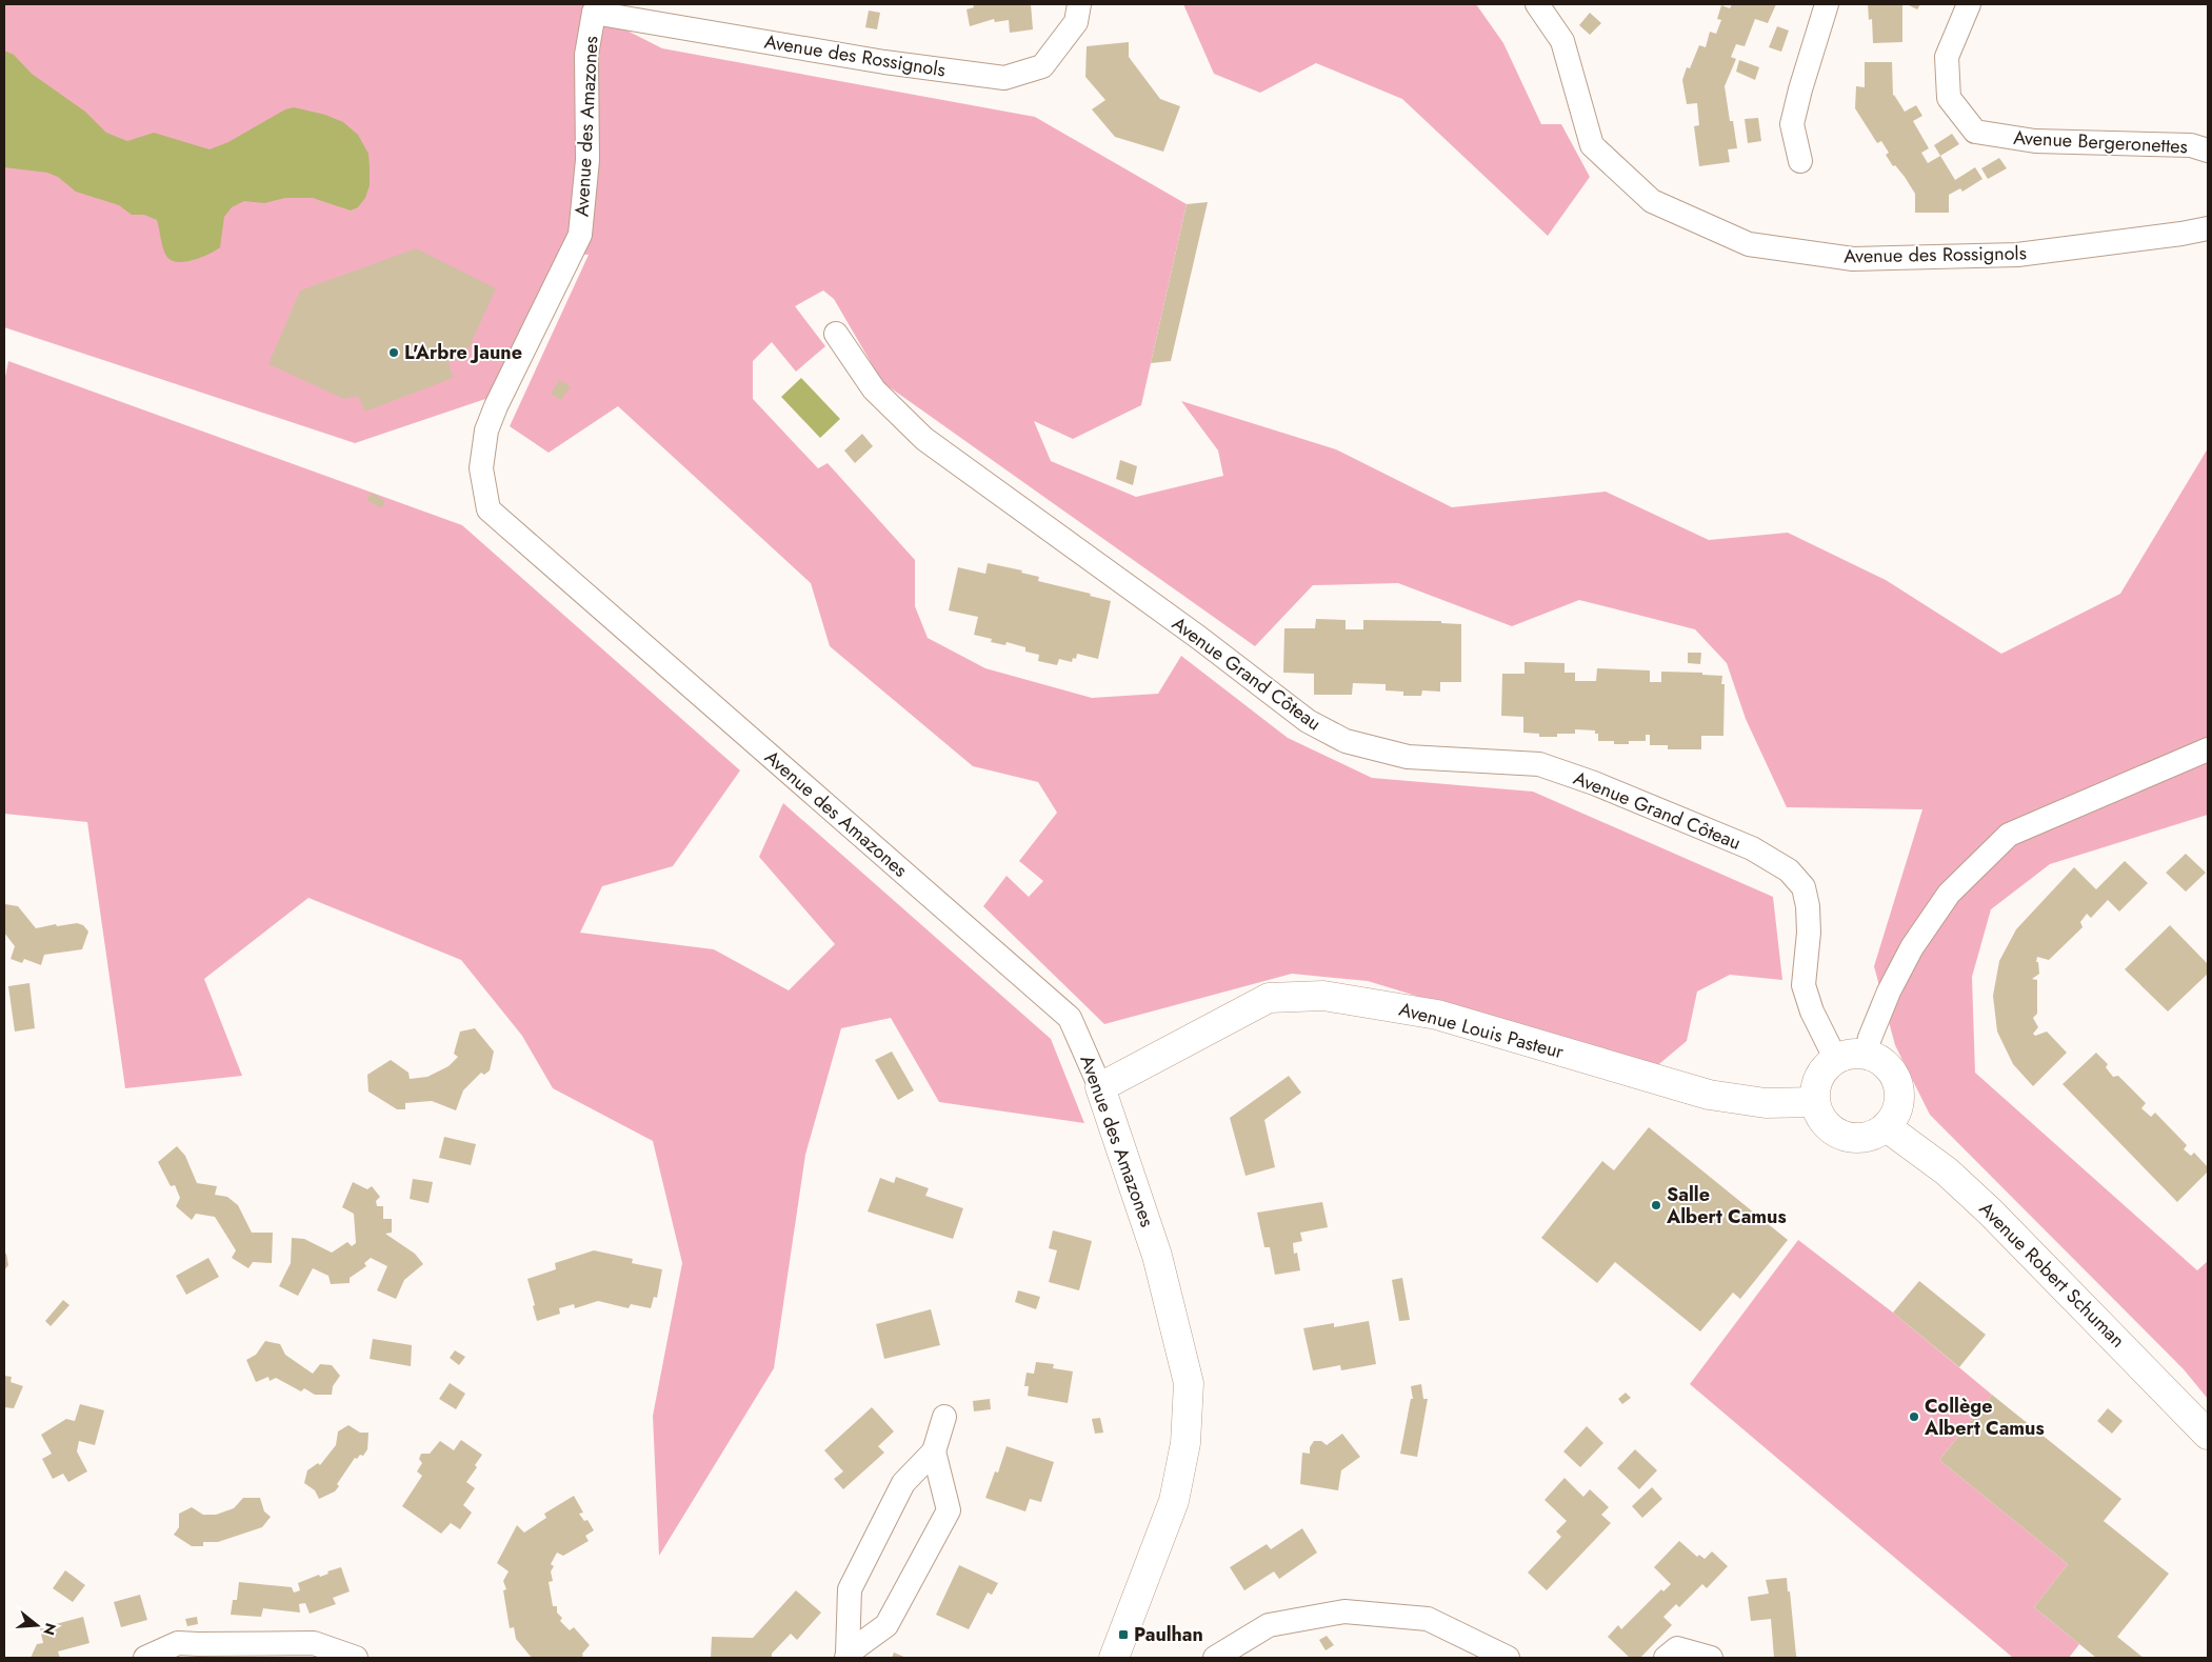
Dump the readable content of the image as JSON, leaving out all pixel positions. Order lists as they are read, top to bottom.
{
  "streets": {
    "street": [
      "Avenue des Rossignols",
      "Avenue des Amazones",
      "Avenue Bergeronettes",
      "Avenue Grand Côteau",
      "Avenue Louis Pasteur",
      "Avenue Robert Schuman"
    ]
  },
  "crossings": [
    ["Avenue des Rossignols", "Avenue des Amazones"],
    ["Avenue des Amazones", "Avenue Louis Pasteur"],
    ["Avenue Grand Côteau", "Avenue Louis Pasteur"],
    ["Avenue Grand Côteau", "Avenue Robert Schuman"],
    ["Avenue Louis Pasteur", "Avenue Robert Schuman"]
  ],
  "places": {
    "other": ["L'Arbre Jaune", "Salle Albert Camus", "Collège Albert Camus"],
    "transit": ["Paulhan"]
  },
  "north": "right"
}
